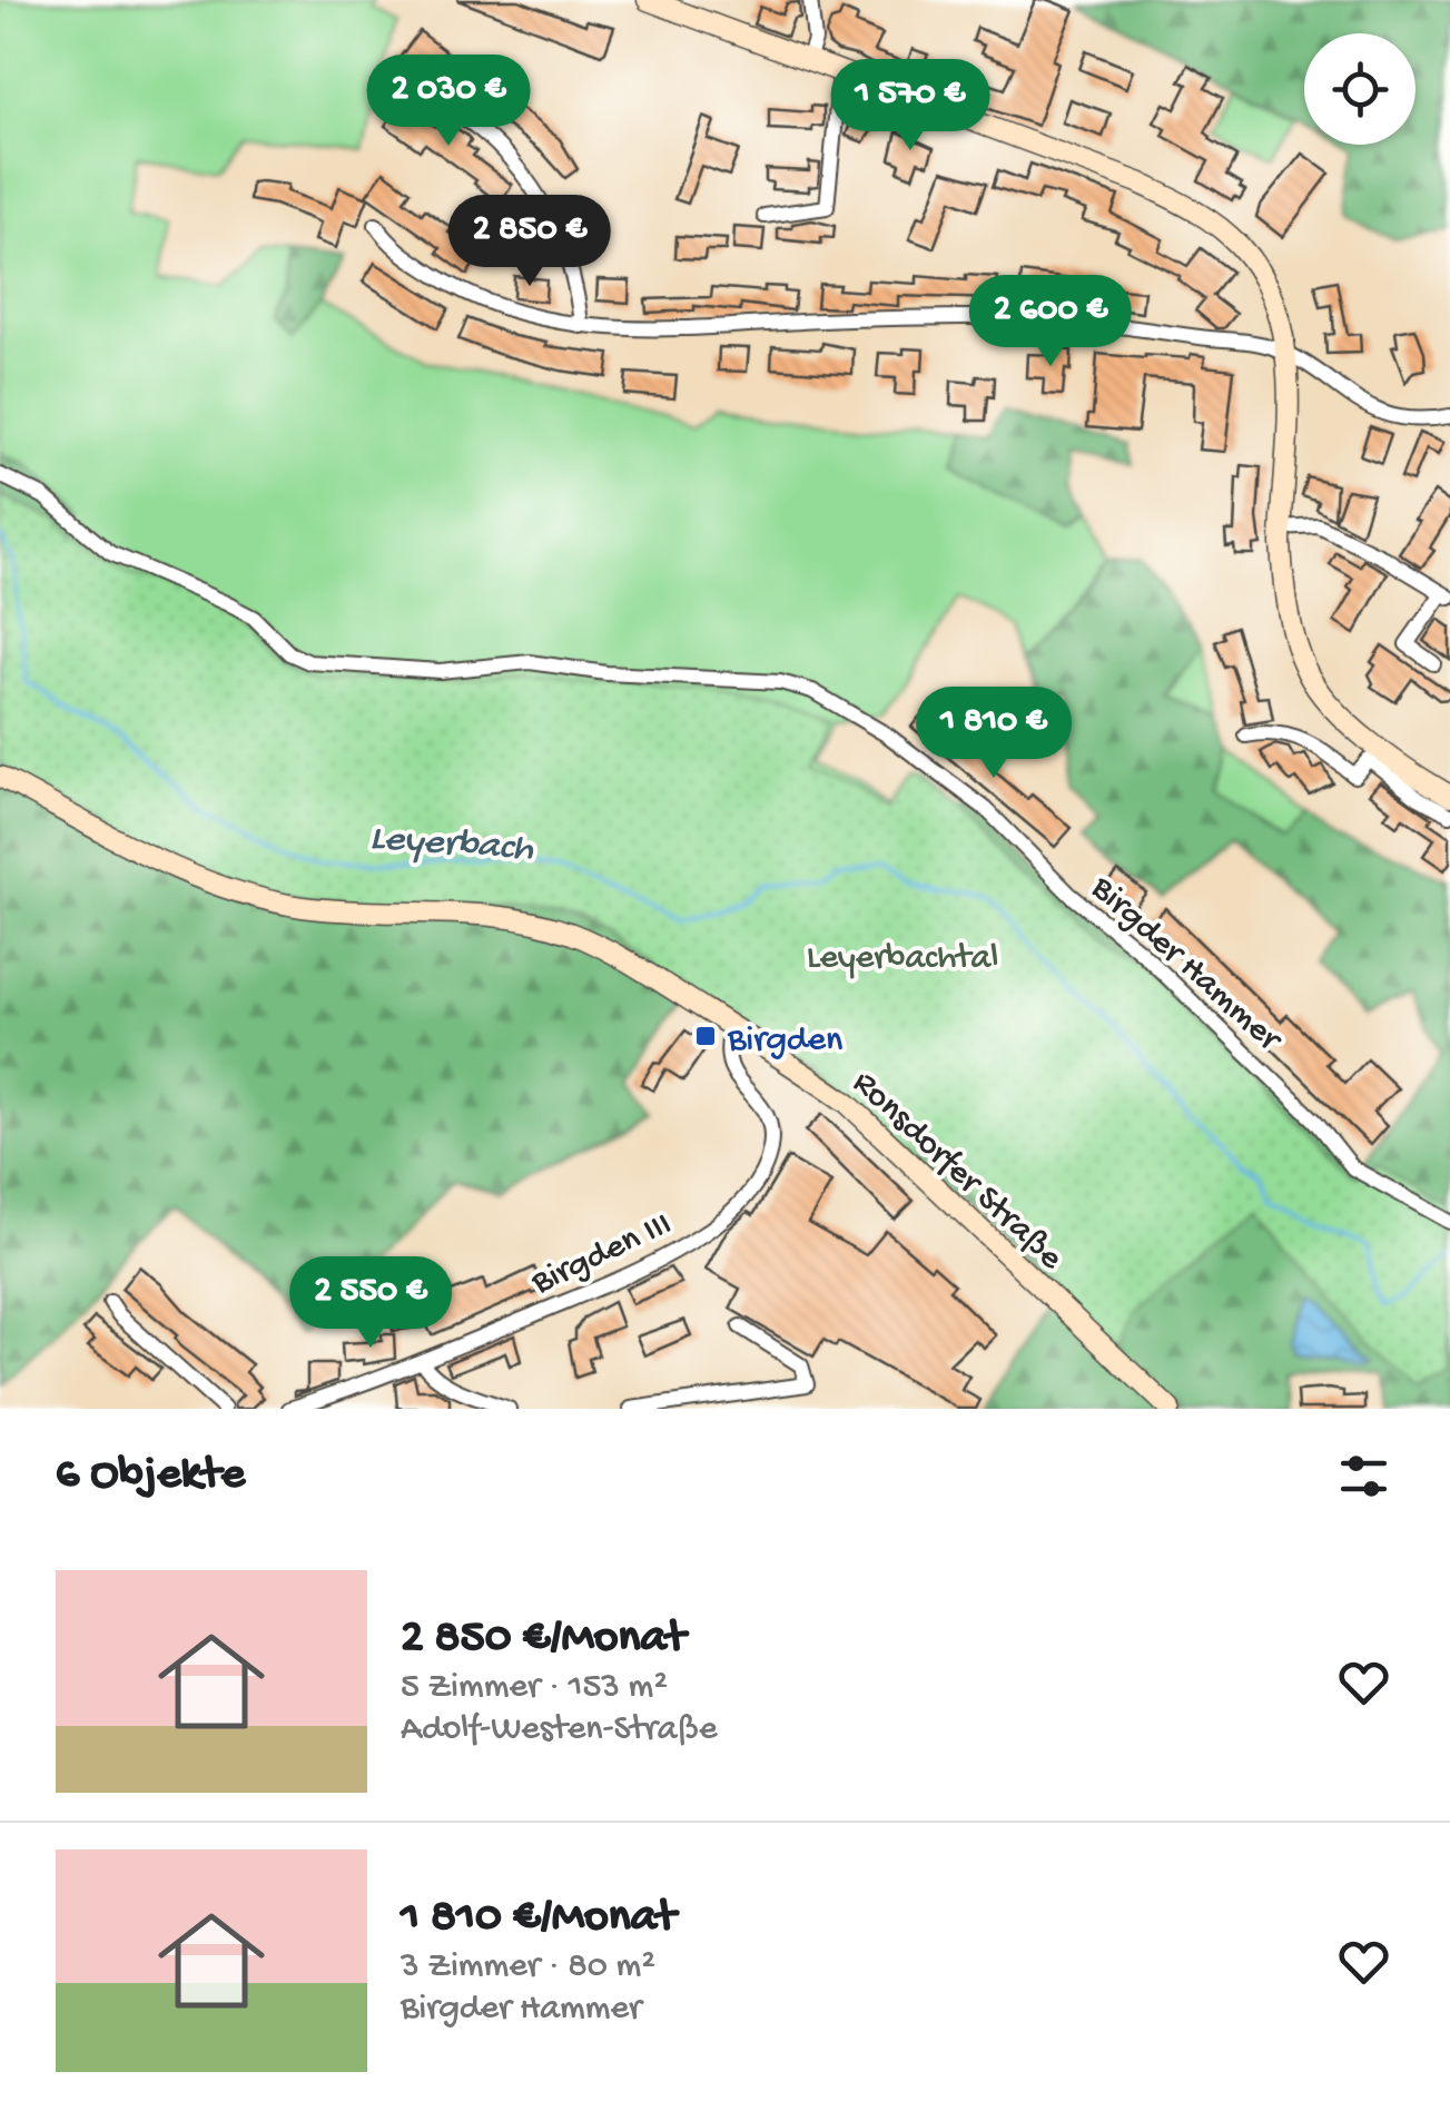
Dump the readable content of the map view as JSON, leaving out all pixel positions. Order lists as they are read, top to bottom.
{
  "streets": {
    "main road": ["Ronsdorfer Straße"],
    "street": ["Birgder Hammer", "Birgden III"]
  },
  "crossings": [
    ["Ronsdorfer Straße", "Birgden III"]
  ],
  "water": ["Leyerbach"],
  "parks": ["Leyerbachtal"],
  "places": {
    "transit": ["Birgden"]
  },
  "page": {
    "price": [
      "2 030 €",
      "1 570 €",
      "2 850 €",
      "2 600 €",
      "1 810 €",
      "2 550 €"
    ],
    "heading": "6 Objekte",
    "list": [
      {
        "name": "2 850 €/Monat",
        "note": "5 Zimmer · 153 m² · Adolf-Westen-Straße"
      },
      {
        "name": "1 810 €/Monat",
        "note": "3 Zimmer · 80 m² · Birgder Hammer"
      }
    ]
  }
}
